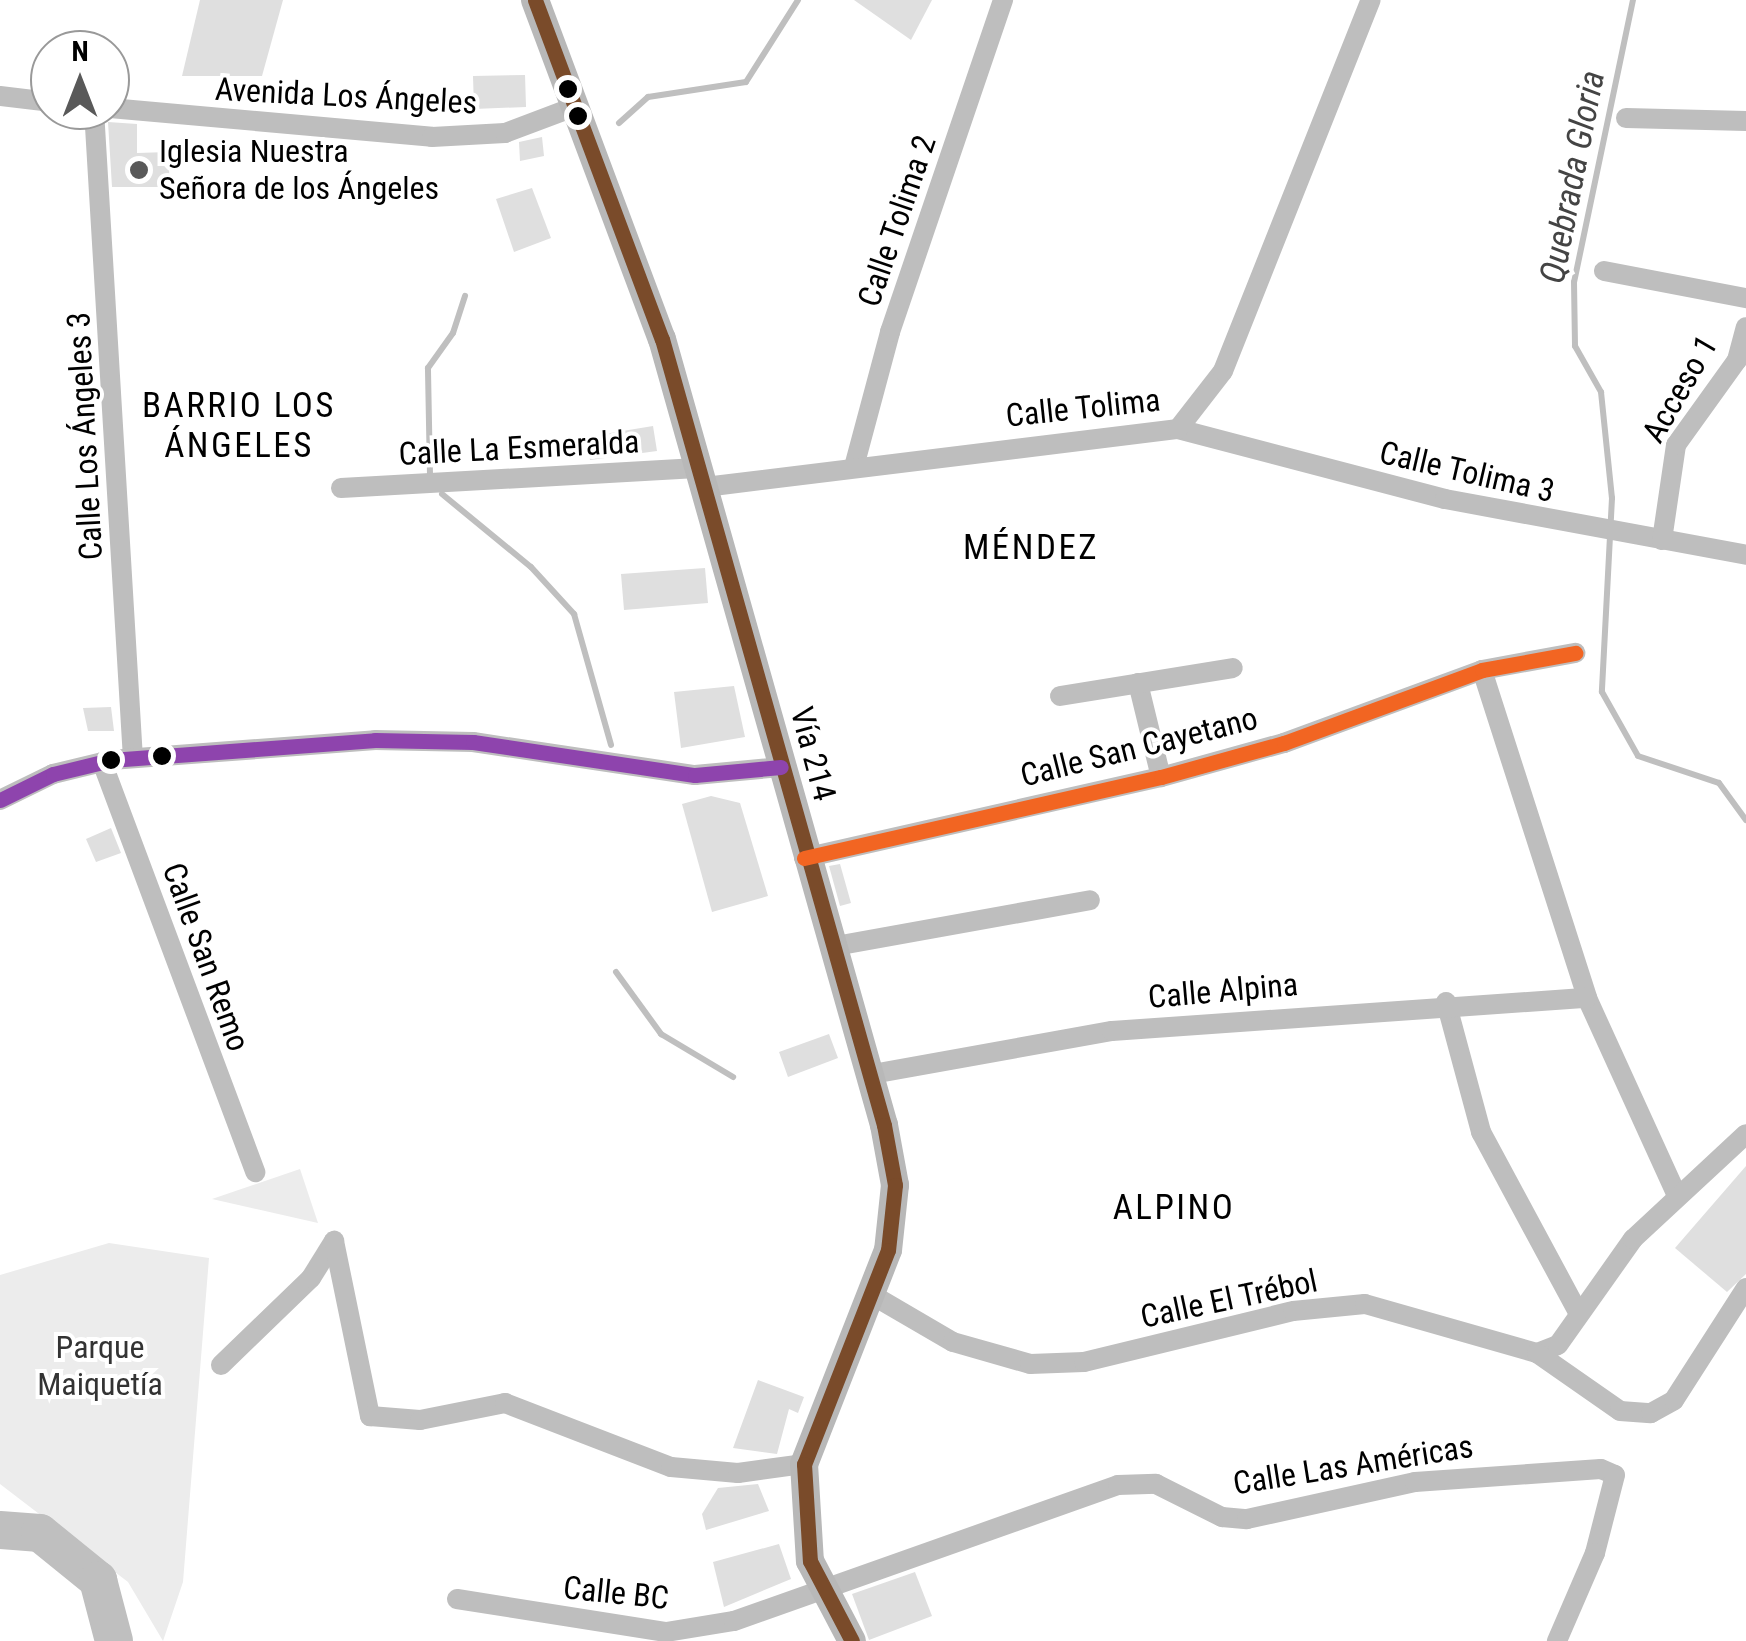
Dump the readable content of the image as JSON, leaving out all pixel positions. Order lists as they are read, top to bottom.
{
  "streets": {
    "main road": ["Vía 214"],
    "street": [
      "Avenida Los Ángeles",
      "Calle Tolima 2",
      "Acceso 1",
      "Calle Tolima",
      "Calle Los Ángeles 3",
      "Calle La Esmeralda",
      "Calle Tolima 3",
      "Calle San Cayetano",
      "Calle San Remo",
      "Calle Alpina",
      "Calle El Trébol",
      "Calle Las Américas",
      "Calle BC"
    ]
  },
  "crossings": [
    ["Avenida Los Ángeles", "Vía 214"],
    ["Calle Tolima 2", "Calle Tolima"],
    ["Acceso 1", "Calle Tolima 3"],
    ["Calle Tolima", "Calle La Esmeralda"],
    ["Calle Tolima", "Calle Tolima 3"],
    ["Calle Tolima", "Vía 214"],
    ["Calle La Esmeralda", "Vía 214"],
    ["Calle San Cayetano", "Vía 214"],
    ["Vía 214", "Calle Alpina"],
    ["Vía 214", "Calle El Trébol"],
    ["Vía 214", "Calle Las Américas"],
    ["Vía 214", "Calle BC"],
    ["Calle Las Américas", "Calle BC"]
  ],
  "districts": ["BARRIO LOS ÁNGELES", "MÉNDEZ", "ALPINO"],
  "water": ["Quebrada Gloria"],
  "parks": ["Parque Maiquetía"],
  "places": ["Iglesia Nuestra Señora de los Ángeles"],
  "north": "top"
}
